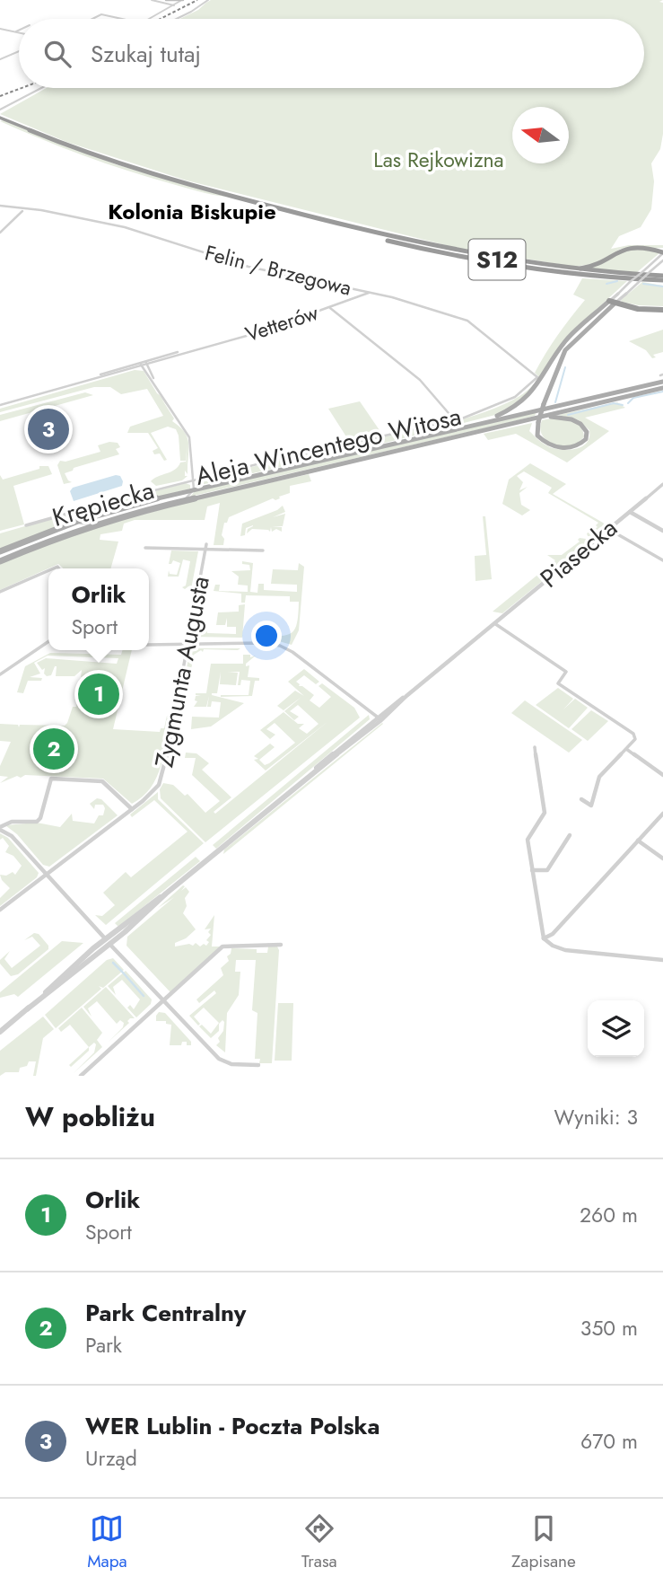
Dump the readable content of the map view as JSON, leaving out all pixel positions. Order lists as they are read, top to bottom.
{
  "streets": {
    "highway": ["S12"],
    "main road": ["Aleja Wincentego Witosa"],
    "street": [
      "Felin / Brzegowa",
      "Vetterów",
      "Krępiecka",
      "Piasecka",
      "Zygmunta Augusta"
    ]
  },
  "crossings": [
    ["Felin / Brzegowa", "Vetterów"],
    ["Felin / Brzegowa", "Krępiecka"],
    ["Aleja Wincentego Witosa", "Krępiecka"]
  ],
  "districts": ["Kolonia Biskupie"],
  "parks": ["Las Rejkowizna"],
  "north": "left",
  "page": {
    "search": "Szukaj tutaj",
    "pins": ["3", "1", "2"],
    "popup": ["Orlik", "Sport"],
    "heading": ["W pobliżu", "Wyniki: 3"],
    "list": [
      {
        "mark": "1",
        "name": "Orlik",
        "note": "Sport",
        "value": "260 m"
      },
      {
        "mark": "2",
        "name": "Park Centralny",
        "note": "Park",
        "value": "350 m"
      },
      {
        "mark": "3",
        "name": "WER Lublin - Poczta Polska",
        "note": "Urząd",
        "value": "670 m"
      }
    ],
    "nav": ["Mapa", "Trasa", "Zapisane"]
  }
}
